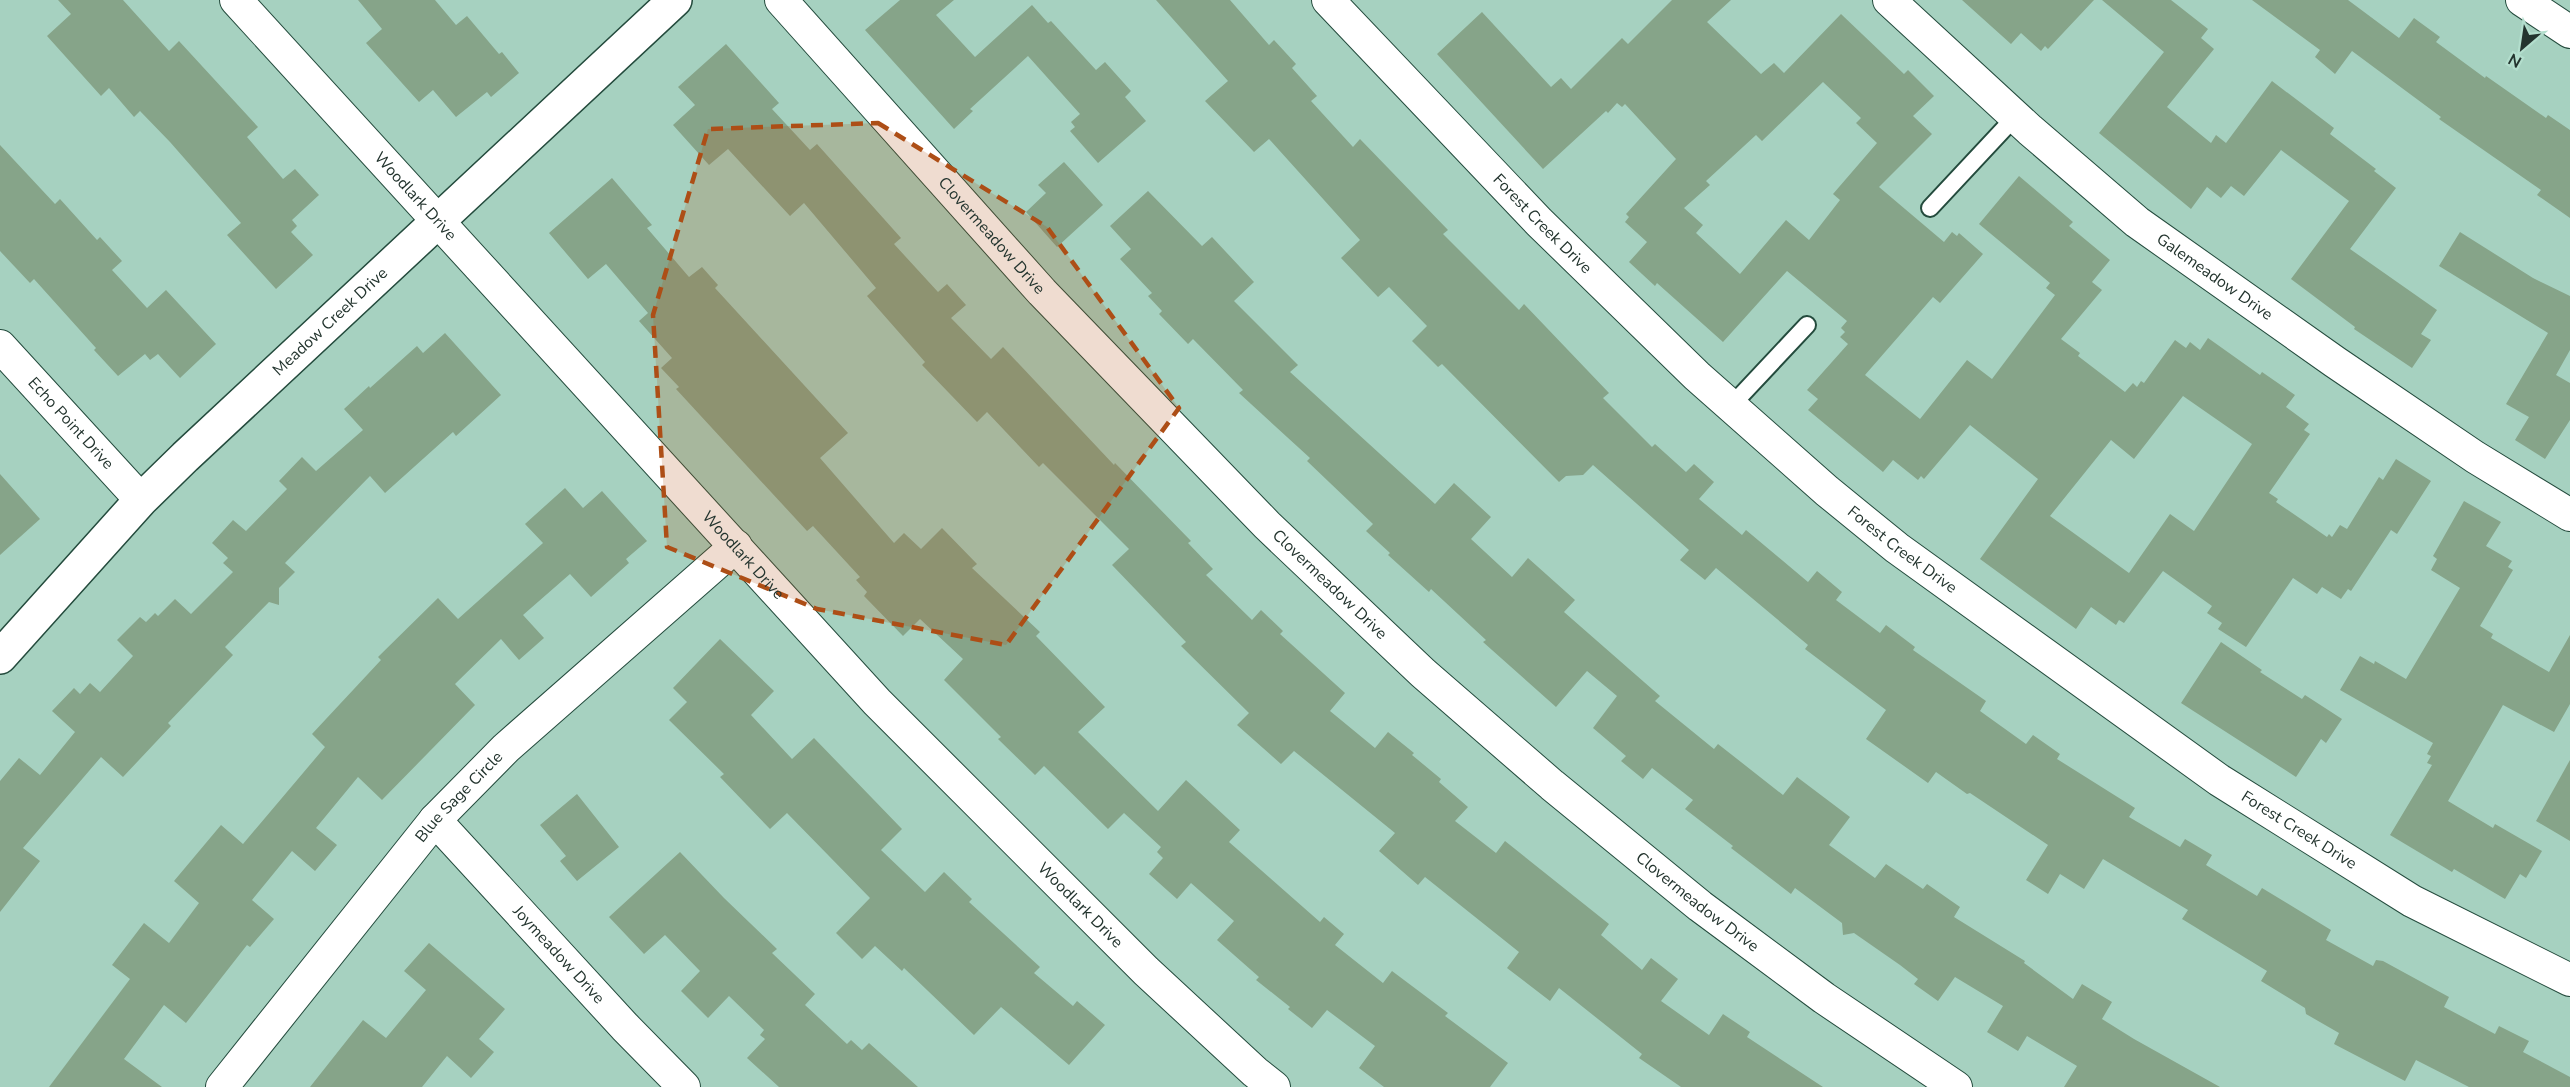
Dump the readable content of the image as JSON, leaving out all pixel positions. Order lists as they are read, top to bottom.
{
  "streets": {
    "street": [
      "Woodlark Drive",
      "Forest Creek Drive",
      "Clovermeadow Drive",
      "Galemeadow Drive",
      "Meadow Creek Drive",
      "Echo Point Drive",
      "Blue Sage Circle",
      "Joymeadow Drive"
    ]
  },
  "crossings": [
    ["Woodlark Drive", "Meadow Creek Drive"],
    ["Woodlark Drive", "Blue Sage Circle"],
    ["Meadow Creek Drive", "Echo Point Drive"],
    ["Blue Sage Circle", "Joymeadow Drive"]
  ],
  "north": "bottom left"
}
